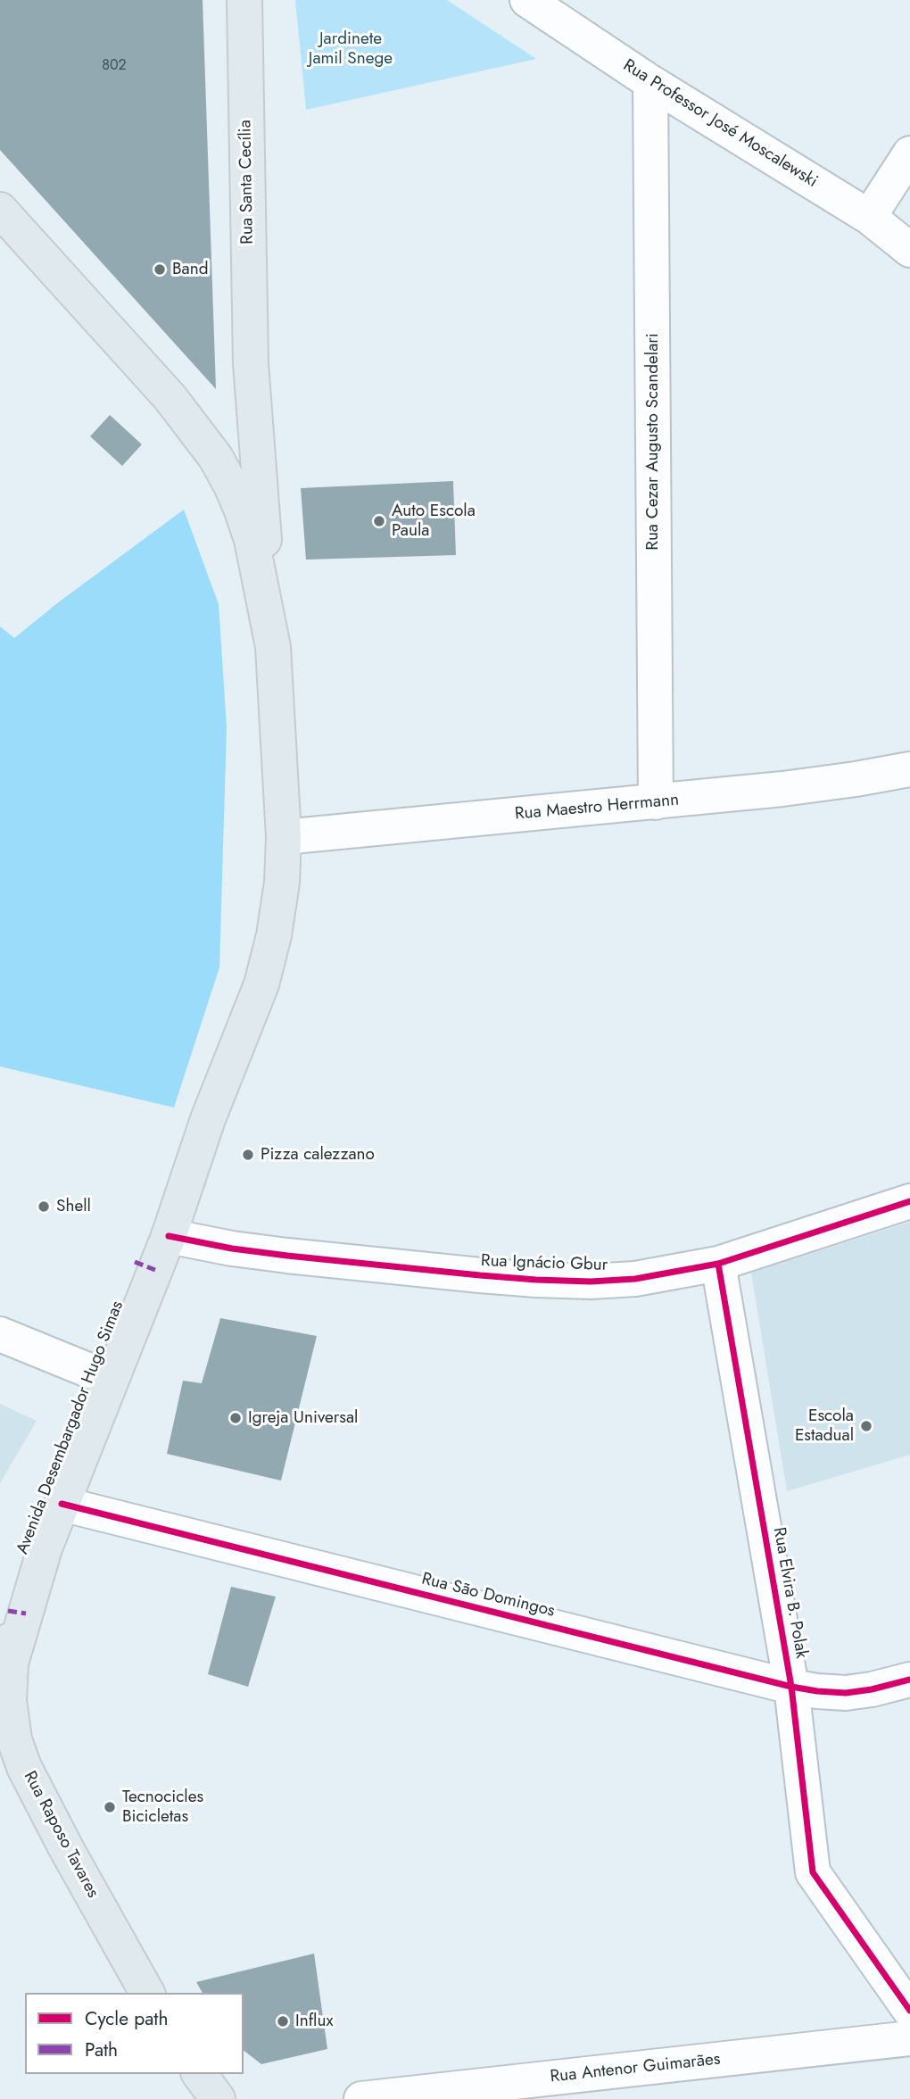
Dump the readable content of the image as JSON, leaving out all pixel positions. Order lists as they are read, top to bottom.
{
  "streets": {
    "main road": ["Rua Santa Cecília", "Avenida Desembargador Hugo Simas", "Rua Raposo Tavares"],
    "street": [
      "Rua Professor José Moscalewski",
      "Rua Cezar Augusto Scandelari",
      "Rua Maestro Herrmann",
      "Rua Ignácio Gbur",
      "Rua Elvira B. Polak",
      "Rua São Domingos",
      "Rua Antenor Guimarães"
    ]
  },
  "crossings": [
    ["Rua Professor José Moscalewski", "Rua Cezar Augusto Scandelari"],
    ["Rua Santa Cecília", "Avenida Desembargador Hugo Simas"],
    ["Rua Cezar Augusto Scandelari", "Rua Maestro Herrmann"],
    ["Rua Maestro Herrmann", "Avenida Desembargador Hugo Simas"],
    ["Rua Ignácio Gbur", "Avenida Desembargador Hugo Simas"],
    ["Rua Ignácio Gbur", "Rua Elvira B. Polak"],
    ["Avenida Desembargador Hugo Simas", "Rua São Domingos"],
    ["Avenida Desembargador Hugo Simas", "Rua Raposo Tavares"],
    ["Rua Elvira B. Polak", "Rua São Domingos"]
  ],
  "parks": ["Jardinete Jamil Snege"],
  "places": [
    "Band",
    "Auto Escola Paula",
    "Pizza calezzano",
    "Shell",
    "Igreja Universal",
    "Escola Estadual",
    "Tecnocicles Bicicletas",
    "Influx"
  ],
  "house_numbers": ["802"],
  "legend": ["Cycle path", "Path"]
}
